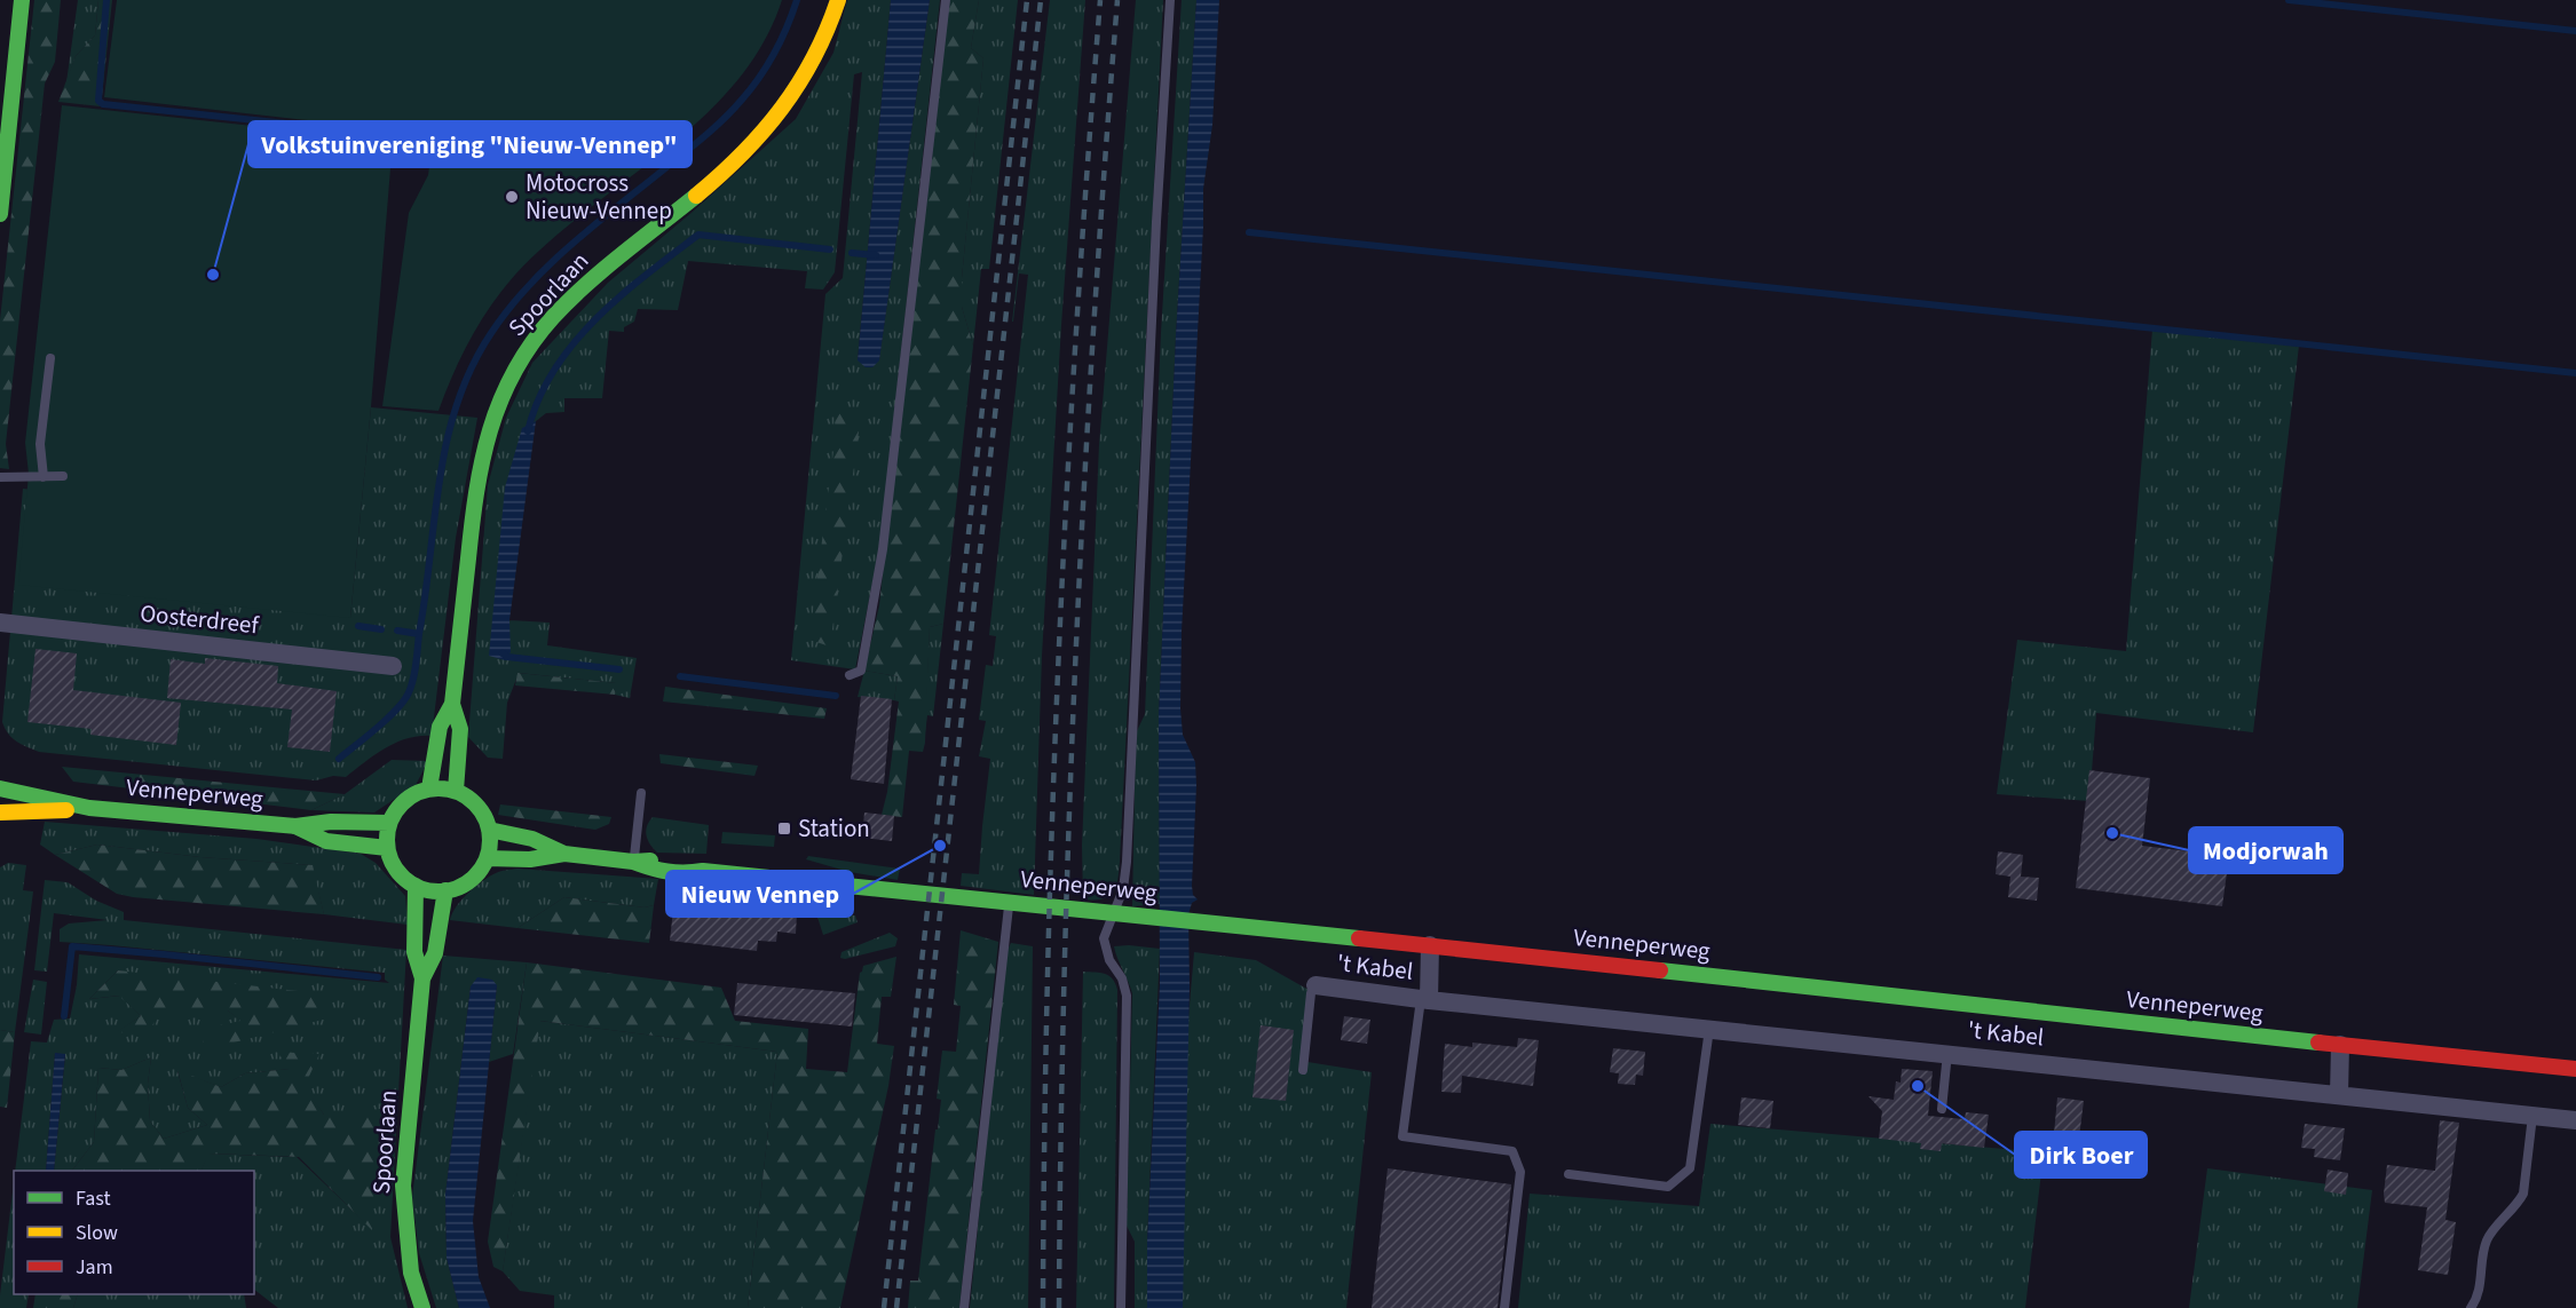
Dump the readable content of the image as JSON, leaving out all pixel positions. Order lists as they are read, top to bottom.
{
  "streets": {
    "main road": ["Spoorlaan", "Venneperweg"],
    "street": ["Oosterdreef", "'t Kabel"]
  },
  "crossings": [
    ["Spoorlaan", "Venneperweg"],
    ["Venneperweg", "'t Kabel"]
  ],
  "places": {
    "other": [
      "Motocross Nieuw-Vennep",
      "Volkstuinvereniging \"Nieuw-Vennep\"",
      "Modjorwah",
      "Nieuw Vennep",
      "Dirk Boer"
    ],
    "transit": ["Station"]
  },
  "legend": ["Fast", "Slow", "Jam"]
}
